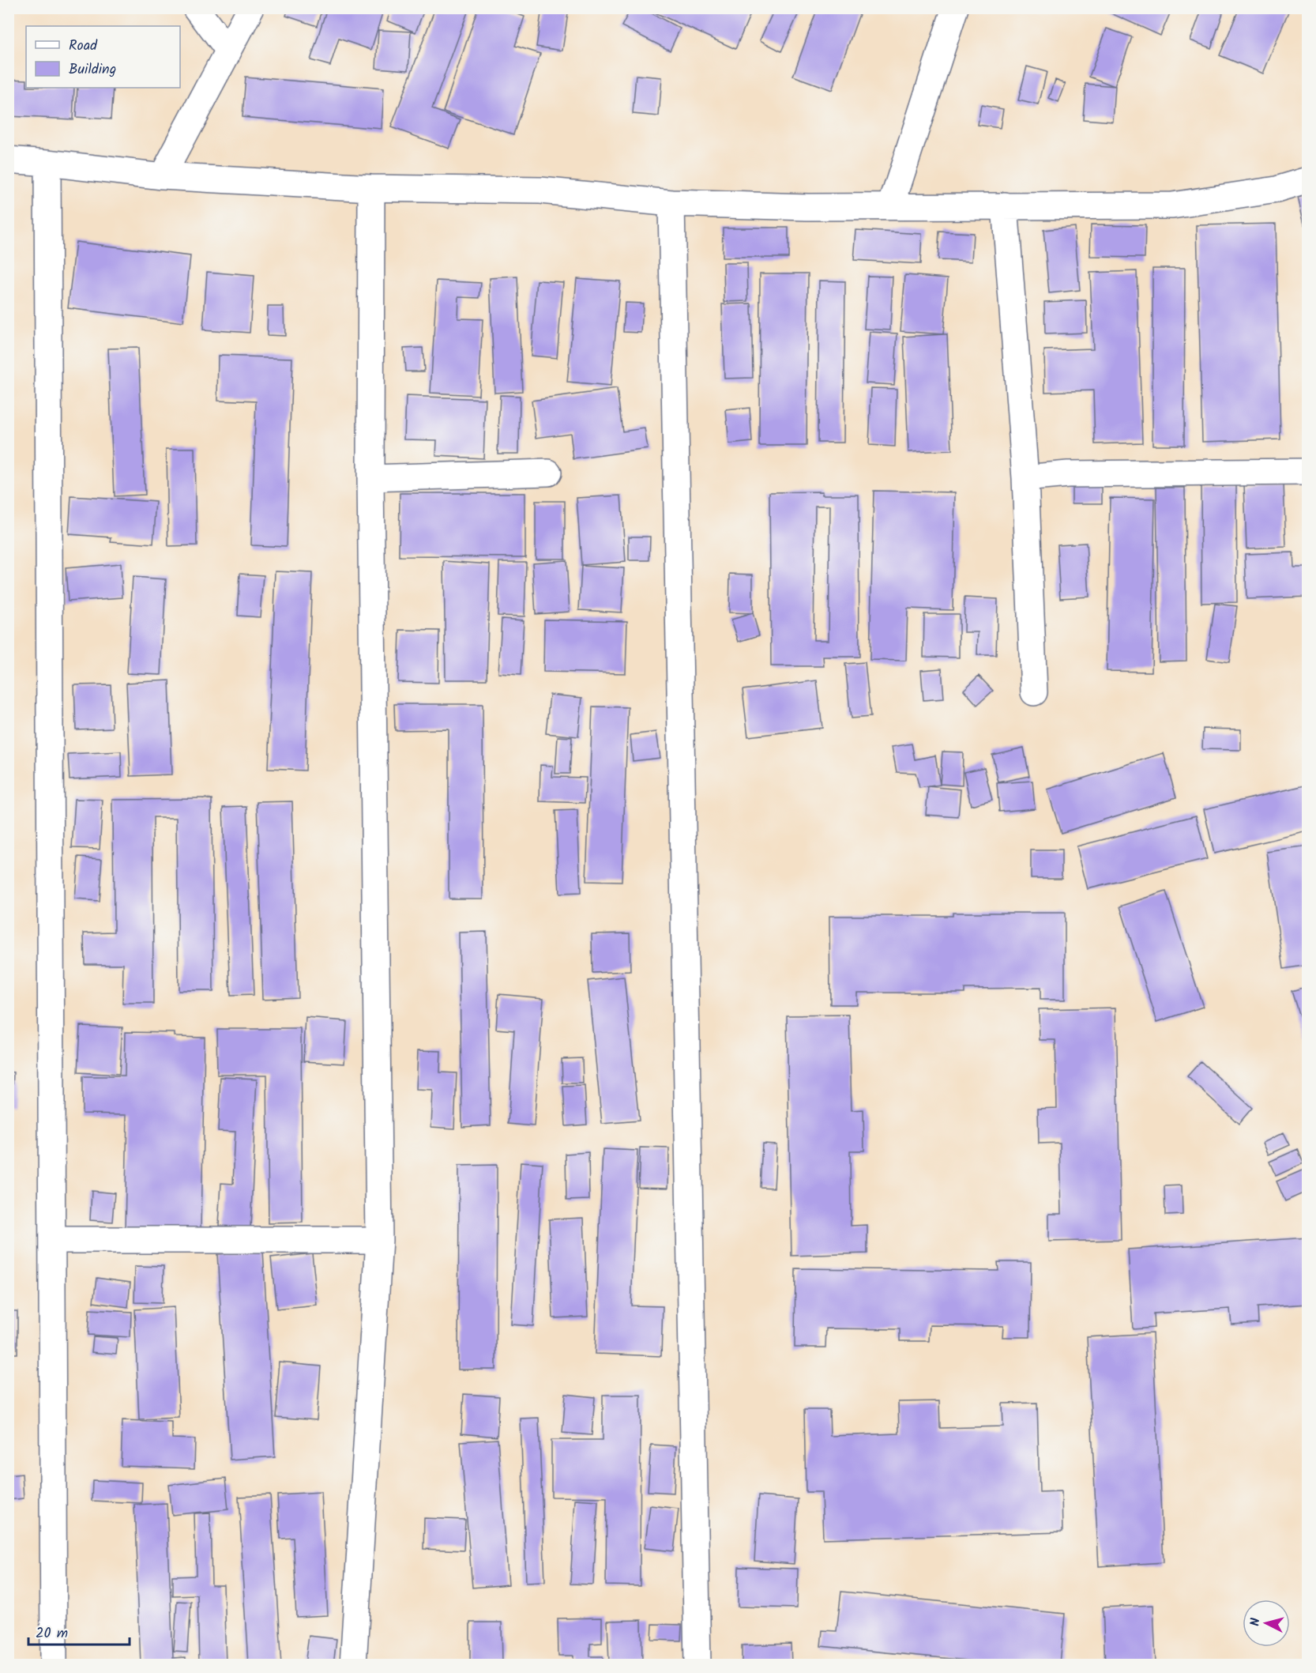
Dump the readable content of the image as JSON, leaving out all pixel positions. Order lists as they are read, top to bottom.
{
  "legend": ["Road", "Building"],
  "scale_bar": "20 m",
  "north": "left"
}
